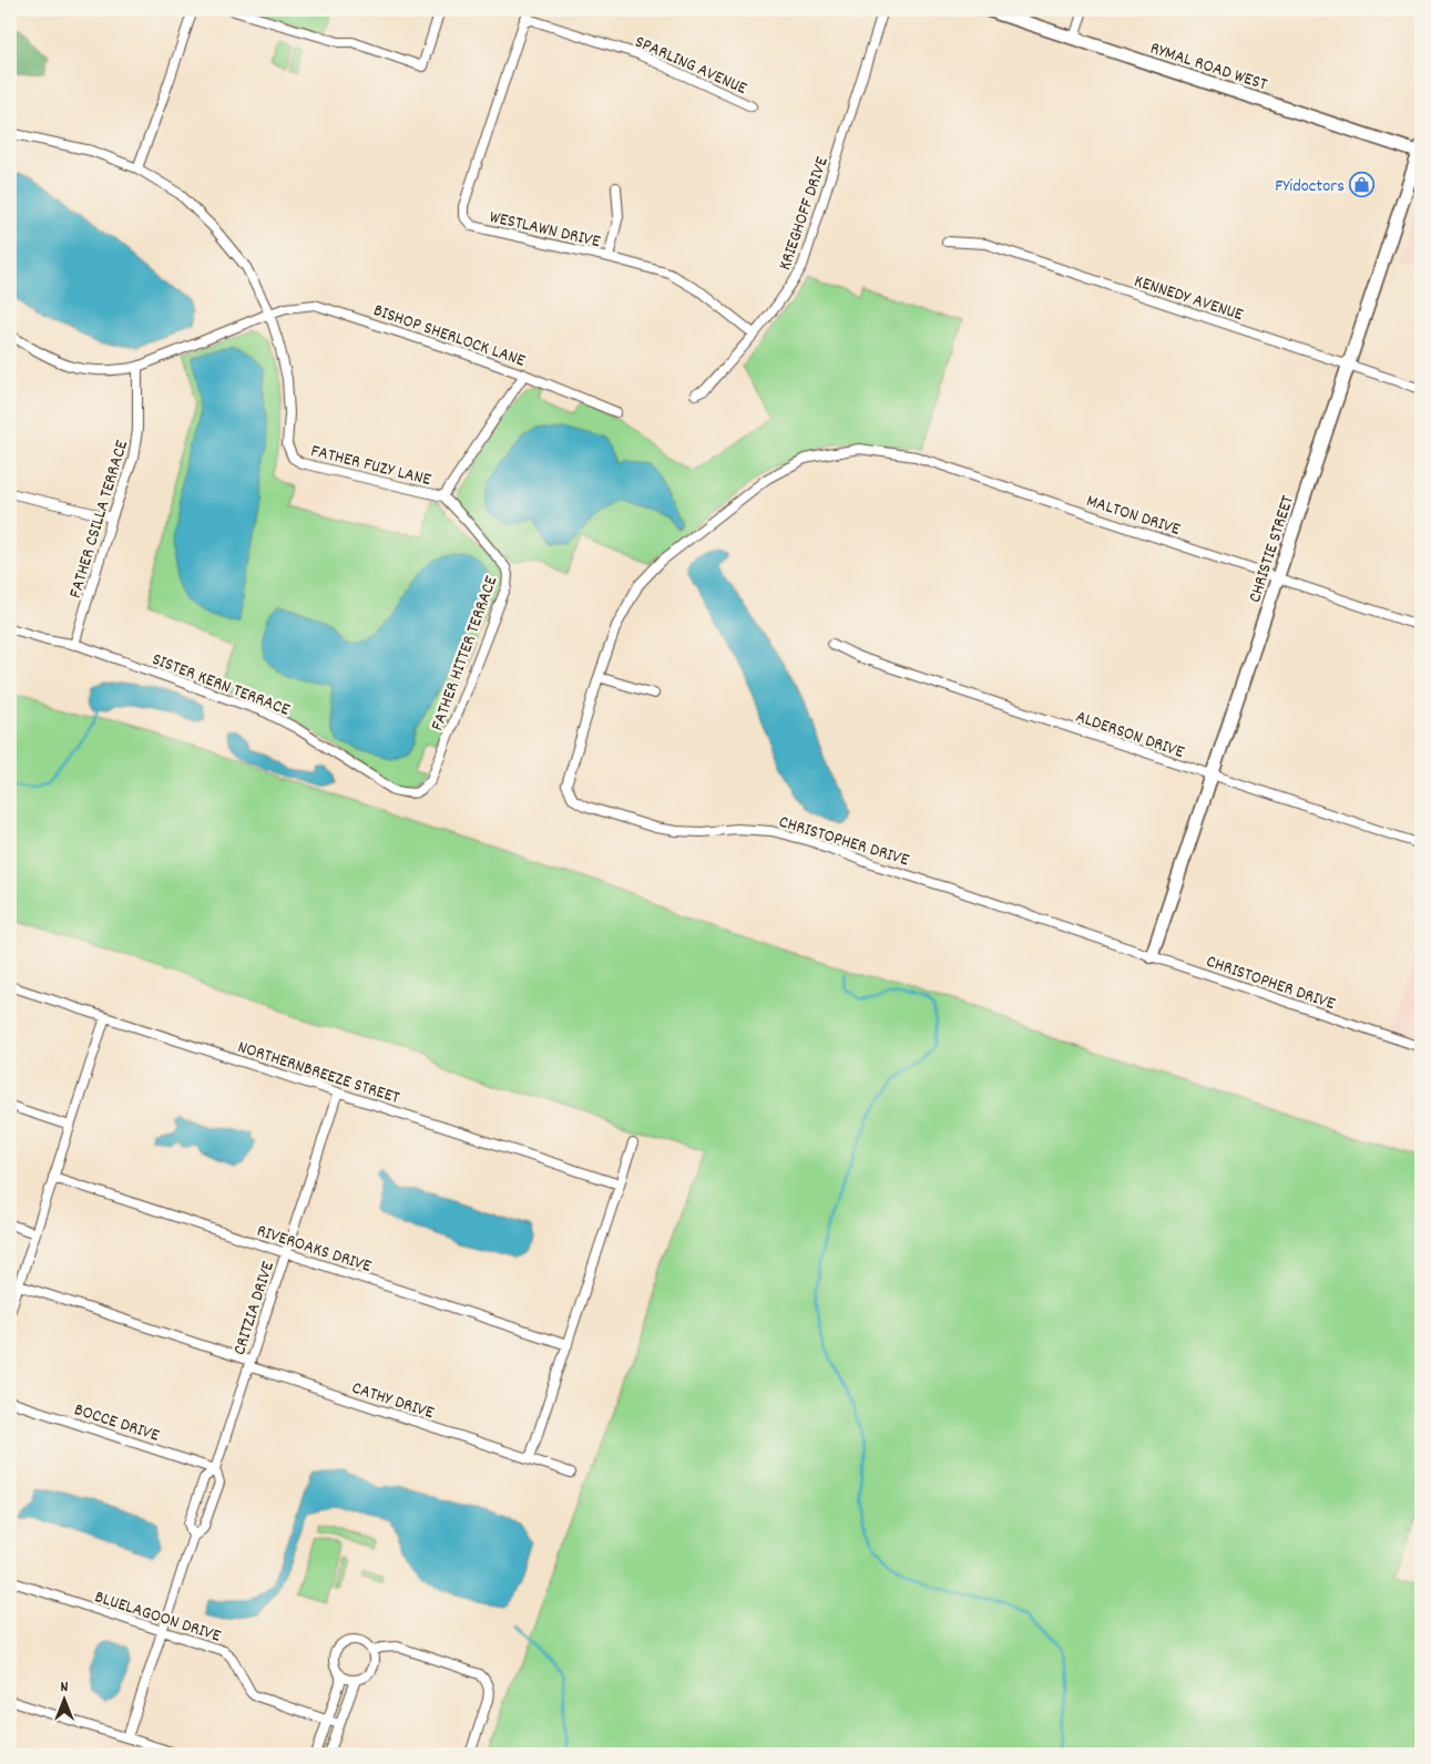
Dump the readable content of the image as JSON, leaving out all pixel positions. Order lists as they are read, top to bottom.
{
  "streets": {
    "street": [
      "SPARLING AVENUE",
      "RYMAL ROAD WEST",
      "KRIEGHOFF DRIVE",
      "WESTLAWN DRIVE",
      "KENNEDY AVENUE",
      "BISHOP SHERLOCK LANE",
      "FATHER FUZY LANE",
      "MALTON DRIVE",
      "FATHER CSILLA TERRACE",
      "CHRISTIE STREET",
      "FATHER HITTER TERRACE",
      "SISTER KERN TERRACE",
      "ALDERSON DRIVE",
      "CHRISTOPHER DRIVE",
      "NORTHERNBREEZE STREET",
      "RIVEROAKS DRIVE",
      "CRITZIA DRIVE",
      "CATHY DRIVE",
      "BOCCE DRIVE",
      "BLUELAGOON DRIVE"
    ]
  },
  "crossings": [
    ["SPARLING AVENUE", "WESTLAWN DRIVE"],
    ["RYMAL ROAD WEST", "CHRISTIE STREET"],
    ["KRIEGHOFF DRIVE", "WESTLAWN DRIVE"],
    ["KENNEDY AVENUE", "CHRISTIE STREET"],
    ["BISHOP SHERLOCK LANE", "FATHER FUZY LANE"],
    ["BISHOP SHERLOCK LANE", "FATHER CSILLA TERRACE"],
    ["FATHER FUZY LANE", "FATHER HITTER TERRACE"],
    ["MALTON DRIVE", "CHRISTIE STREET"],
    ["MALTON DRIVE", "CHRISTOPHER DRIVE"],
    ["FATHER CSILLA TERRACE", "SISTER KERN TERRACE"],
    ["CHRISTIE STREET", "ALDERSON DRIVE"],
    ["CHRISTIE STREET", "CHRISTOPHER DRIVE"],
    ["FATHER HITTER TERRACE", "SISTER KERN TERRACE"],
    ["NORTHERNBREEZE STREET", "CRITZIA DRIVE"],
    ["RIVEROAKS DRIVE", "CRITZIA DRIVE"],
    ["CRITZIA DRIVE", "CATHY DRIVE"],
    ["CRITZIA DRIVE", "BOCCE DRIVE"],
    ["CRITZIA DRIVE", "BLUELAGOON DRIVE"]
  ],
  "places": {
    "shop": ["FYidoctors"]
  },
  "north": "top"
}
